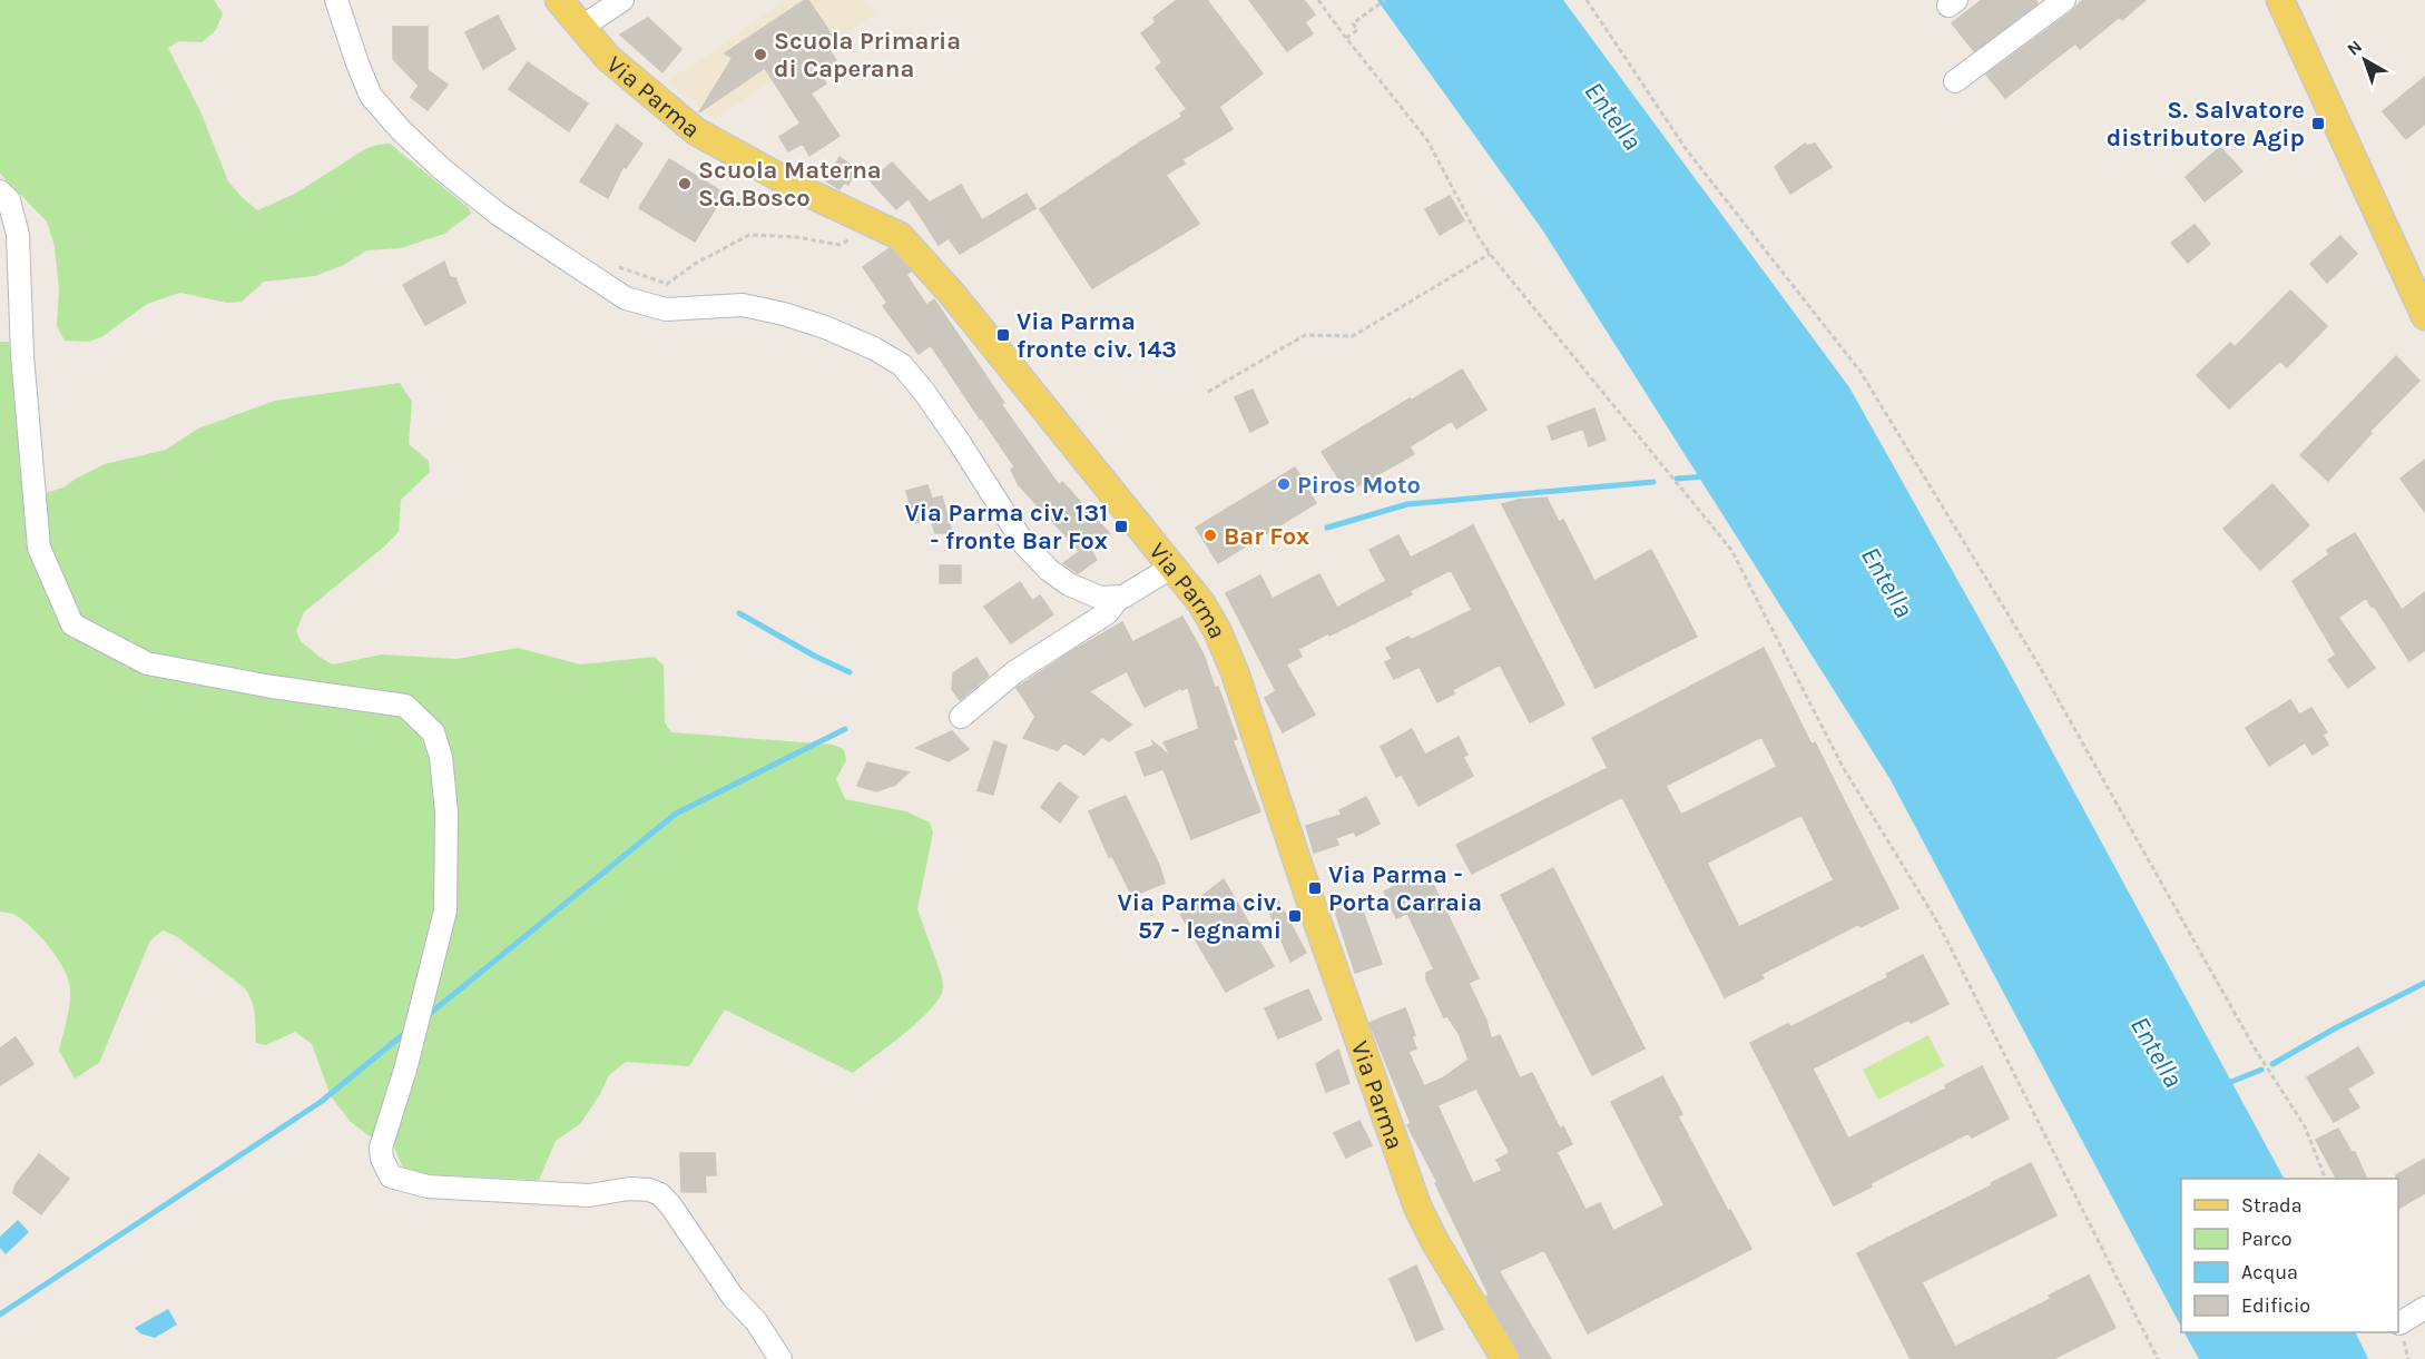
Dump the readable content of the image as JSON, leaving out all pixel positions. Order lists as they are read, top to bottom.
{
  "streets": {
    "main road": ["Via Parma"]
  },
  "water": ["Entella"],
  "places": {
    "other": [
      "Scuola Primaria di Caperana",
      "Scuola Materna S.G.Bosco",
      "Piros Moto",
      "Bar Fox"
    ],
    "transit": [
      "S. Salvatore distributore Agip",
      "Via Parma fronte civ. 143",
      "Via Parma civ. 131 - fronte Bar Fox",
      "Via Parma - Porta Carraia",
      "Via Parma civ. 57 - legnami"
    ]
  },
  "legend": [
    "Strada",
    "Parco",
    "Acqua",
    "Edificio"
  ],
  "north": "top left"
}
